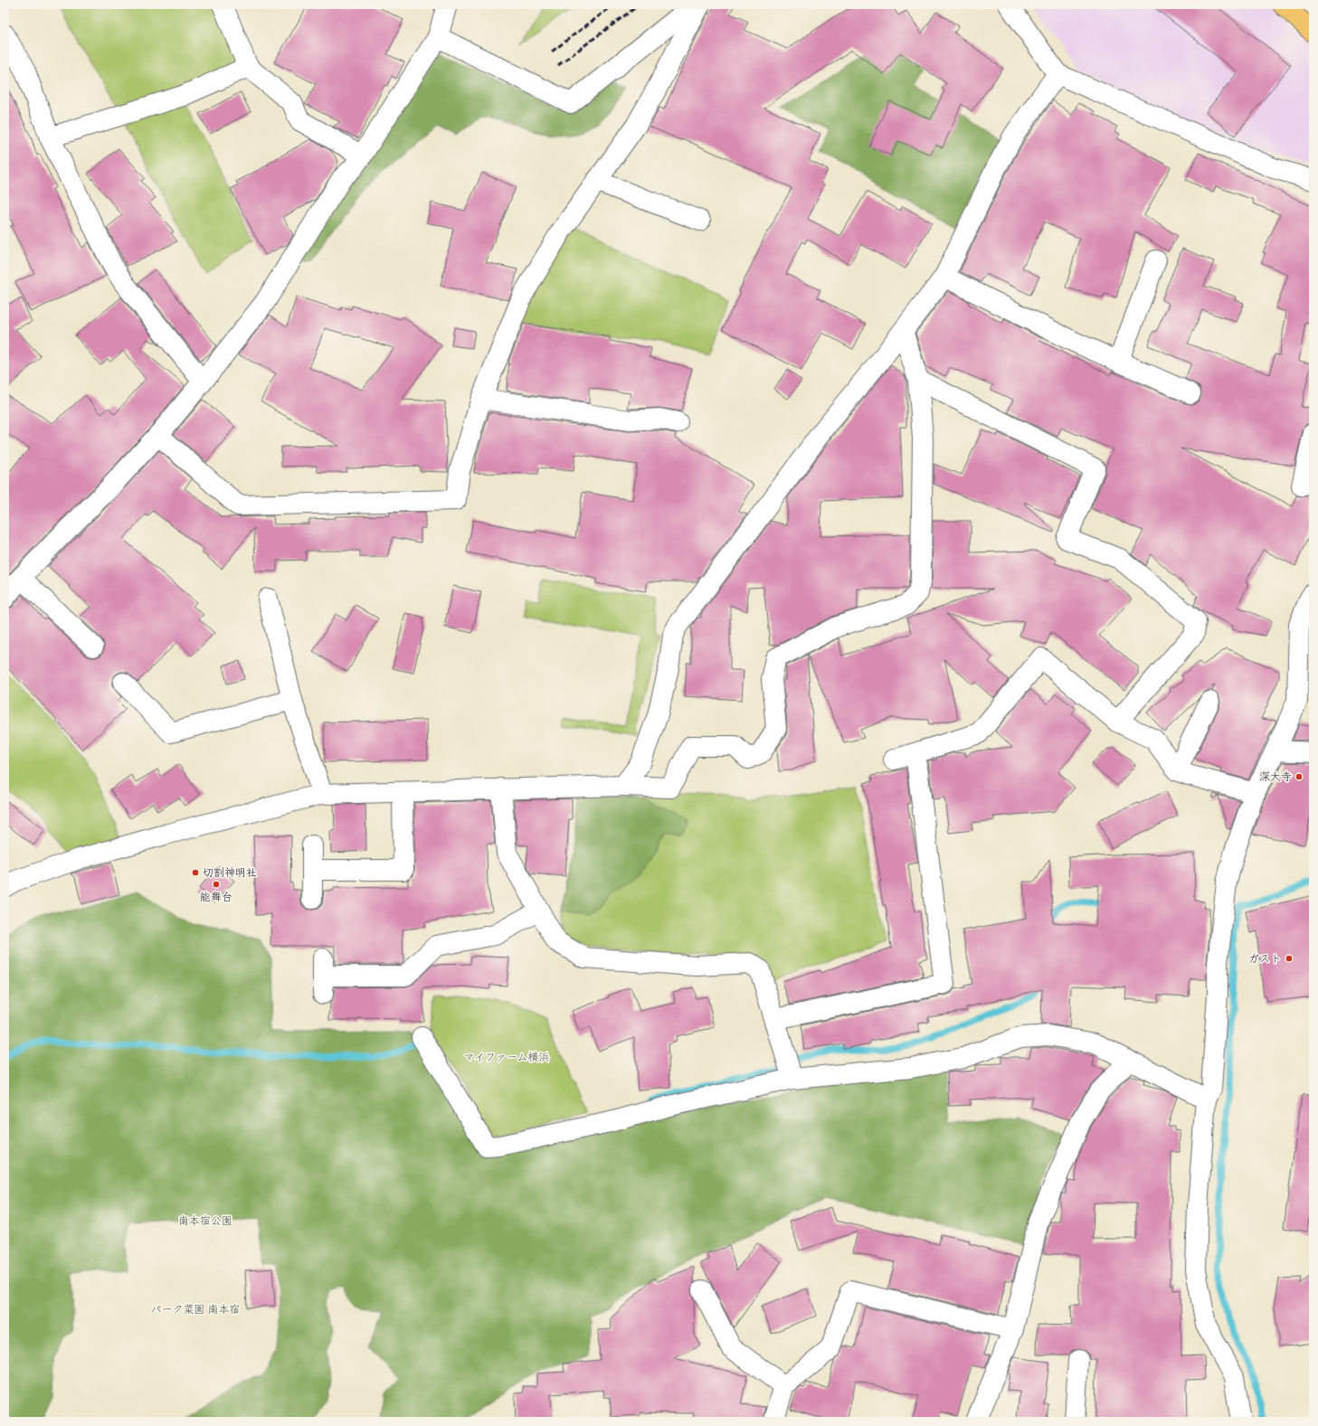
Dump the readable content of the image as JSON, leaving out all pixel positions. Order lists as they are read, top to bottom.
{
  "parks": ["マイファーム横浜", "南本宿公園", "パーク菜園 南本宿"],
  "places": [
    "深大寺",
    "切割神明社",
    "能舞台",
    "ガスト"
  ]
}
